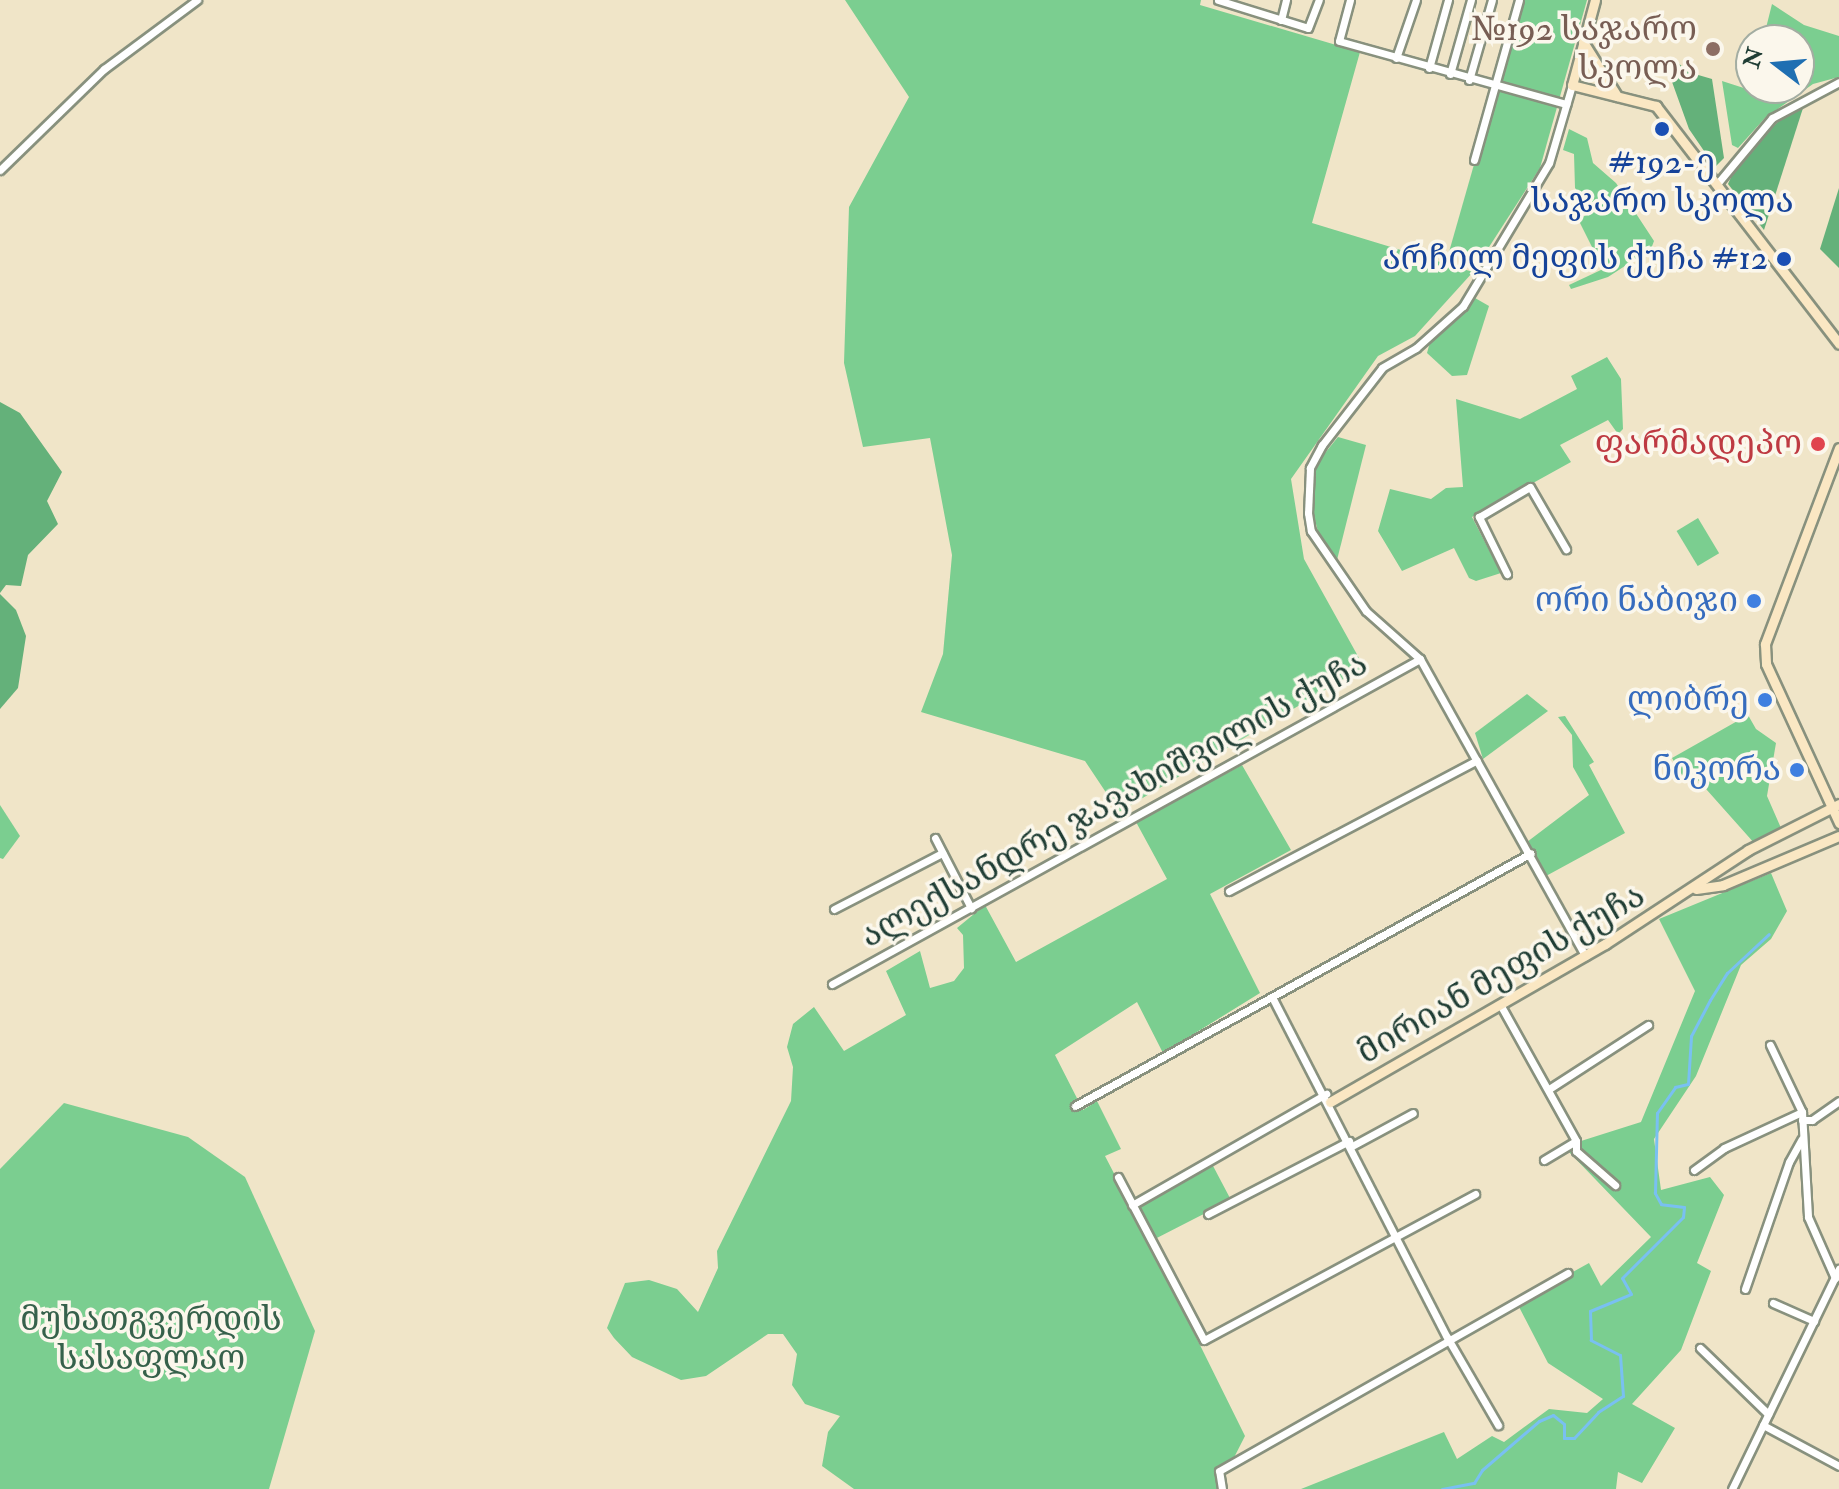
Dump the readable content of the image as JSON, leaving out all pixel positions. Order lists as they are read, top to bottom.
{
  "streets": {
    "street": ["ალექსანდრე ჯავახიშვილის ქუჩა", "მირიან მეფის ქუჩა"]
  },
  "parks": ["მუხათგვერდის სასაფლაო"],
  "places": [
    "№192 საჯარო სკოლა",
    "#192-ე საჯარო სკოლა",
    "არჩილ მეფის ქუჩა #12",
    "ფარმადეპო",
    "ორი ნაბიჯი",
    "ლიბრე",
    "ნიკორა"
  ],
  "north": "left"
}
